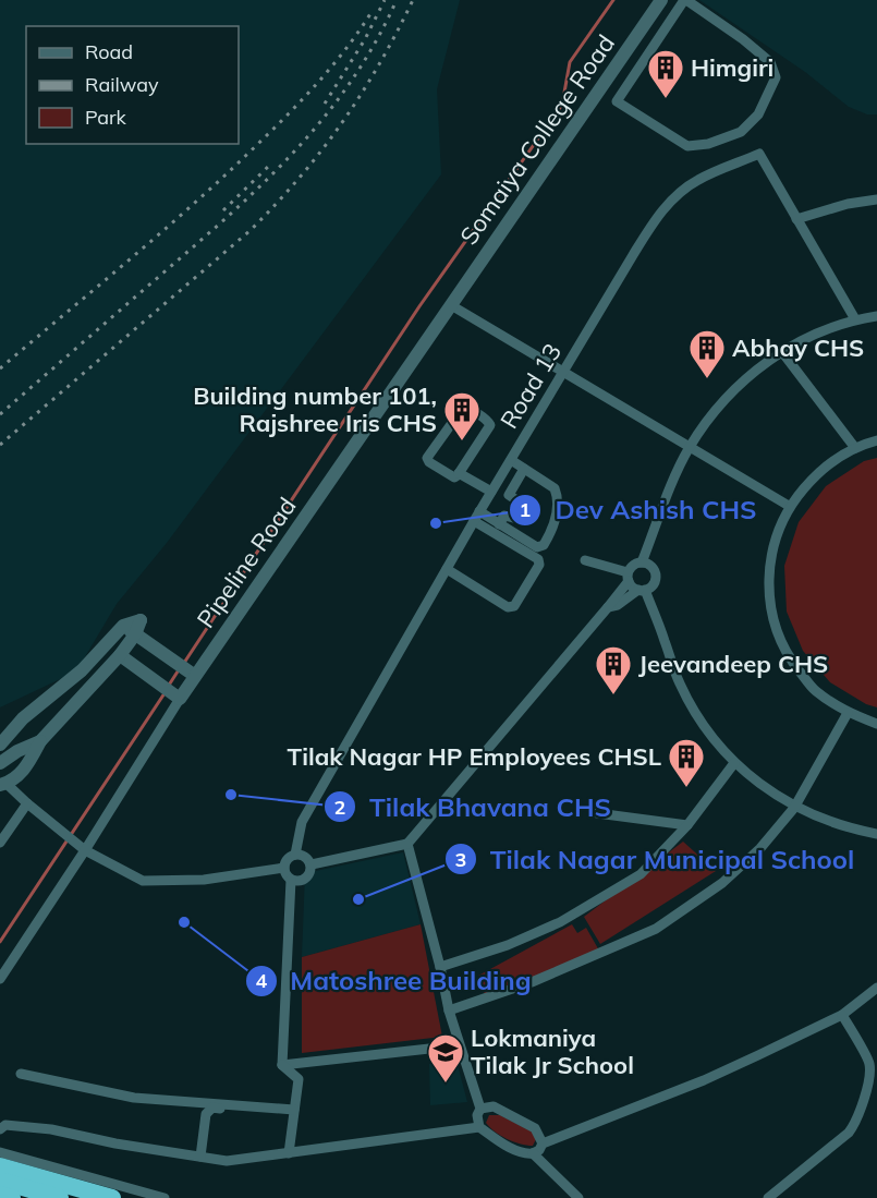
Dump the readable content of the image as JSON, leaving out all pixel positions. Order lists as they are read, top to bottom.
{
  "streets": {
    "street": ["Somaiya College Road", "Road 13", "Pipeline Road"]
  },
  "crossings": [
    ["Somaiya College Road", "Pipeline Road"]
  ],
  "places": {
    "building": [
      "Himgiri",
      "Abhay CHS",
      "Building number 101, Rajshree Iris CHS",
      "Jeevandeep CHS",
      "Tilak Nagar HP Employees CHSL"
    ],
    "other": [
      "Dev Ashish CHS",
      "Tilak Bhavana CHS",
      "Tilak Nagar Municipal School",
      "Matoshree Building"
    ],
    "school or university": ["Lokmaniya Tilak Jr School"]
  },
  "legend": ["Road", "Railway", "Park"]
}
